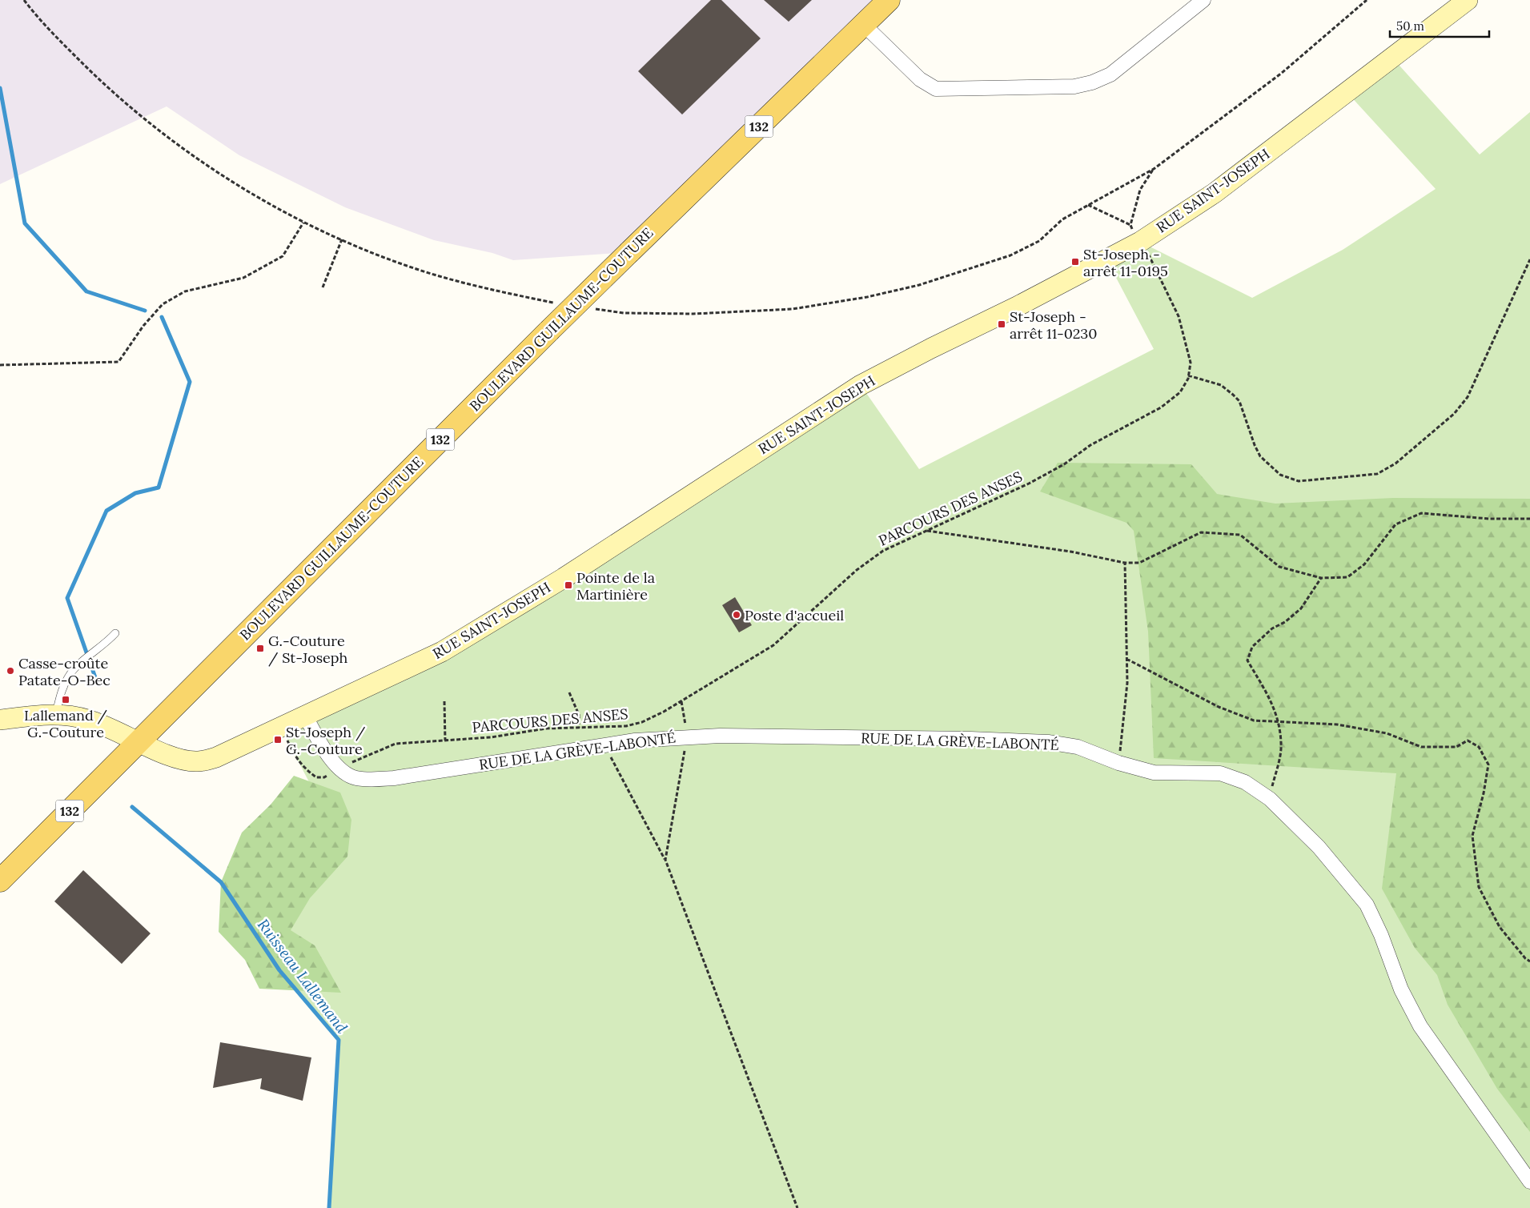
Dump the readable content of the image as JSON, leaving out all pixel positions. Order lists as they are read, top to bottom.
{
  "streets": {
    "main road": ["132", "BOULEVARD GUILLAUME-COUTURE"],
    "street": ["RUE SAINT-JOSEPH", "RUE DE LA GRÈVE-LABONTÉ"],
    "path": ["PARCOURS DES ANSES"]
  },
  "crossings": [
    ["RUE SAINT-JOSEPH", "BOULEVARD GUILLAUME-COUTURE"],
    ["RUE SAINT-JOSEPH", "PARCOURS DES ANSES"],
    ["RUE SAINT-JOSEPH", "RUE DE LA GRÈVE-LABONTÉ"],
    ["PARCOURS DES ANSES", "RUE DE LA GRÈVE-LABONTÉ"]
  ],
  "water": ["Ruisseau Lallemand"],
  "places": {
    "transit": [
      "St-Joseph - arrêt 11-0195",
      "St-Joseph - arrêt 11-0230",
      "Pointe de la Martinière",
      "G.-Couture / St-Joseph",
      "Lallemand / G.-Couture",
      "St-Joseph / G.-Couture"
    ],
    "other": ["Poste d'accueil", "Casse-croûte Patate-O-Bec"]
  },
  "scale_bar": "50 m"
}
